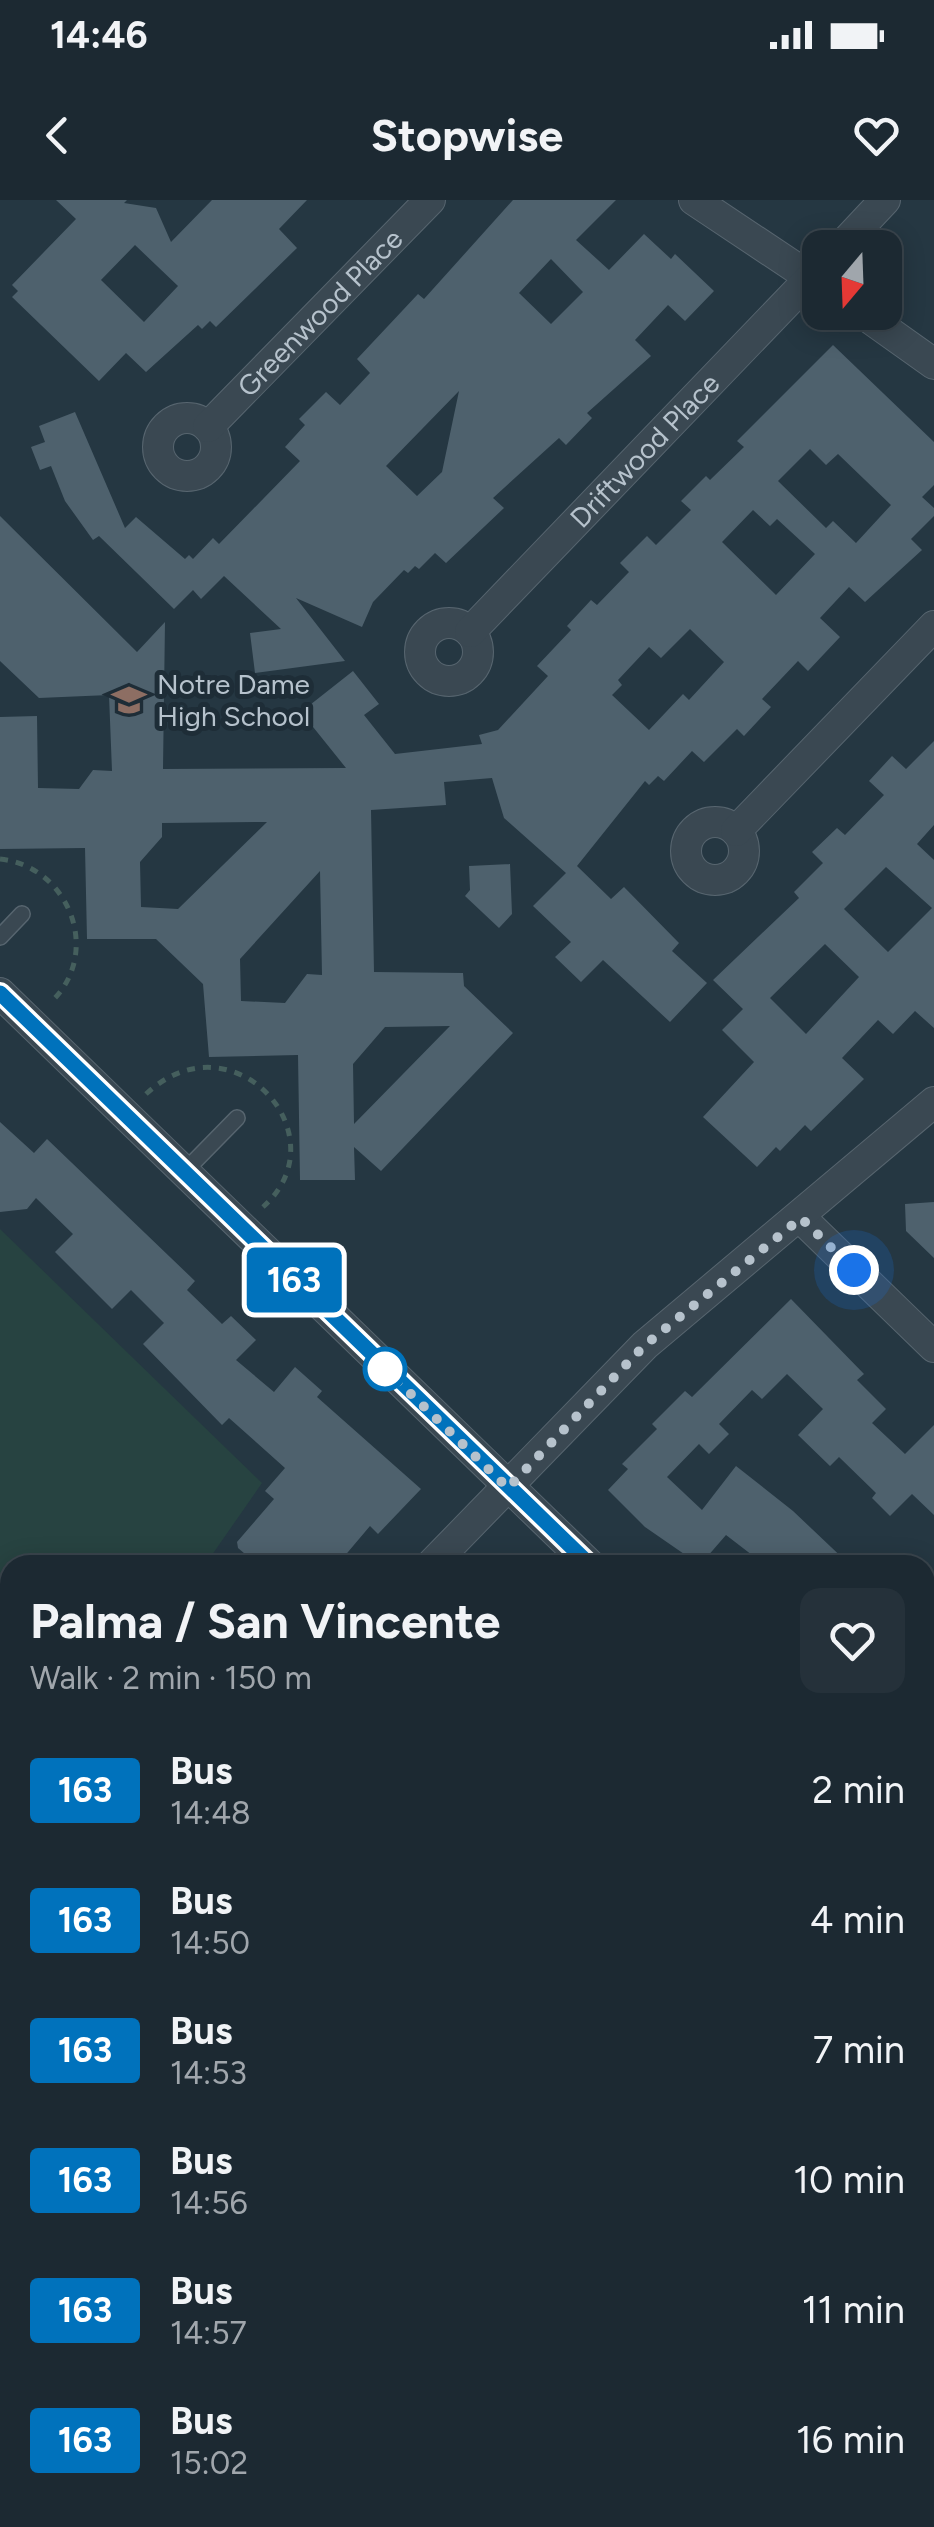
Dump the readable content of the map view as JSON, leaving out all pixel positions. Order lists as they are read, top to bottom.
{
  "streets": {
    "street": ["Greenwood Place", "Driftwood Place"]
  },
  "places": {
    "school or university": ["Notre Dame High School"]
  },
  "lines": ["bus line 163"],
  "north": "bottom",
  "page": {
    "status": "14:46",
    "header": "Stopwise",
    "on_map": "163",
    "heading": ["Palma / San Vincente", "Walk · 2 min · 150 m"],
    "list": [
      {
        "mark": "163",
        "name": "Bus",
        "note": "14:48",
        "value": "2 min"
      },
      {
        "mark": "163",
        "name": "Bus",
        "note": "14:50",
        "value": "4 min"
      },
      {
        "mark": "163",
        "name": "Bus",
        "note": "14:53",
        "value": "7 min"
      },
      {
        "mark": "163",
        "name": "Bus",
        "note": "14:56",
        "value": "10 min"
      },
      {
        "mark": "163",
        "name": "Bus",
        "note": "14:57",
        "value": "11 min"
      },
      {
        "mark": "163",
        "name": "Bus",
        "note": "15:02",
        "value": "16 min"
      }
    ]
  }
}
